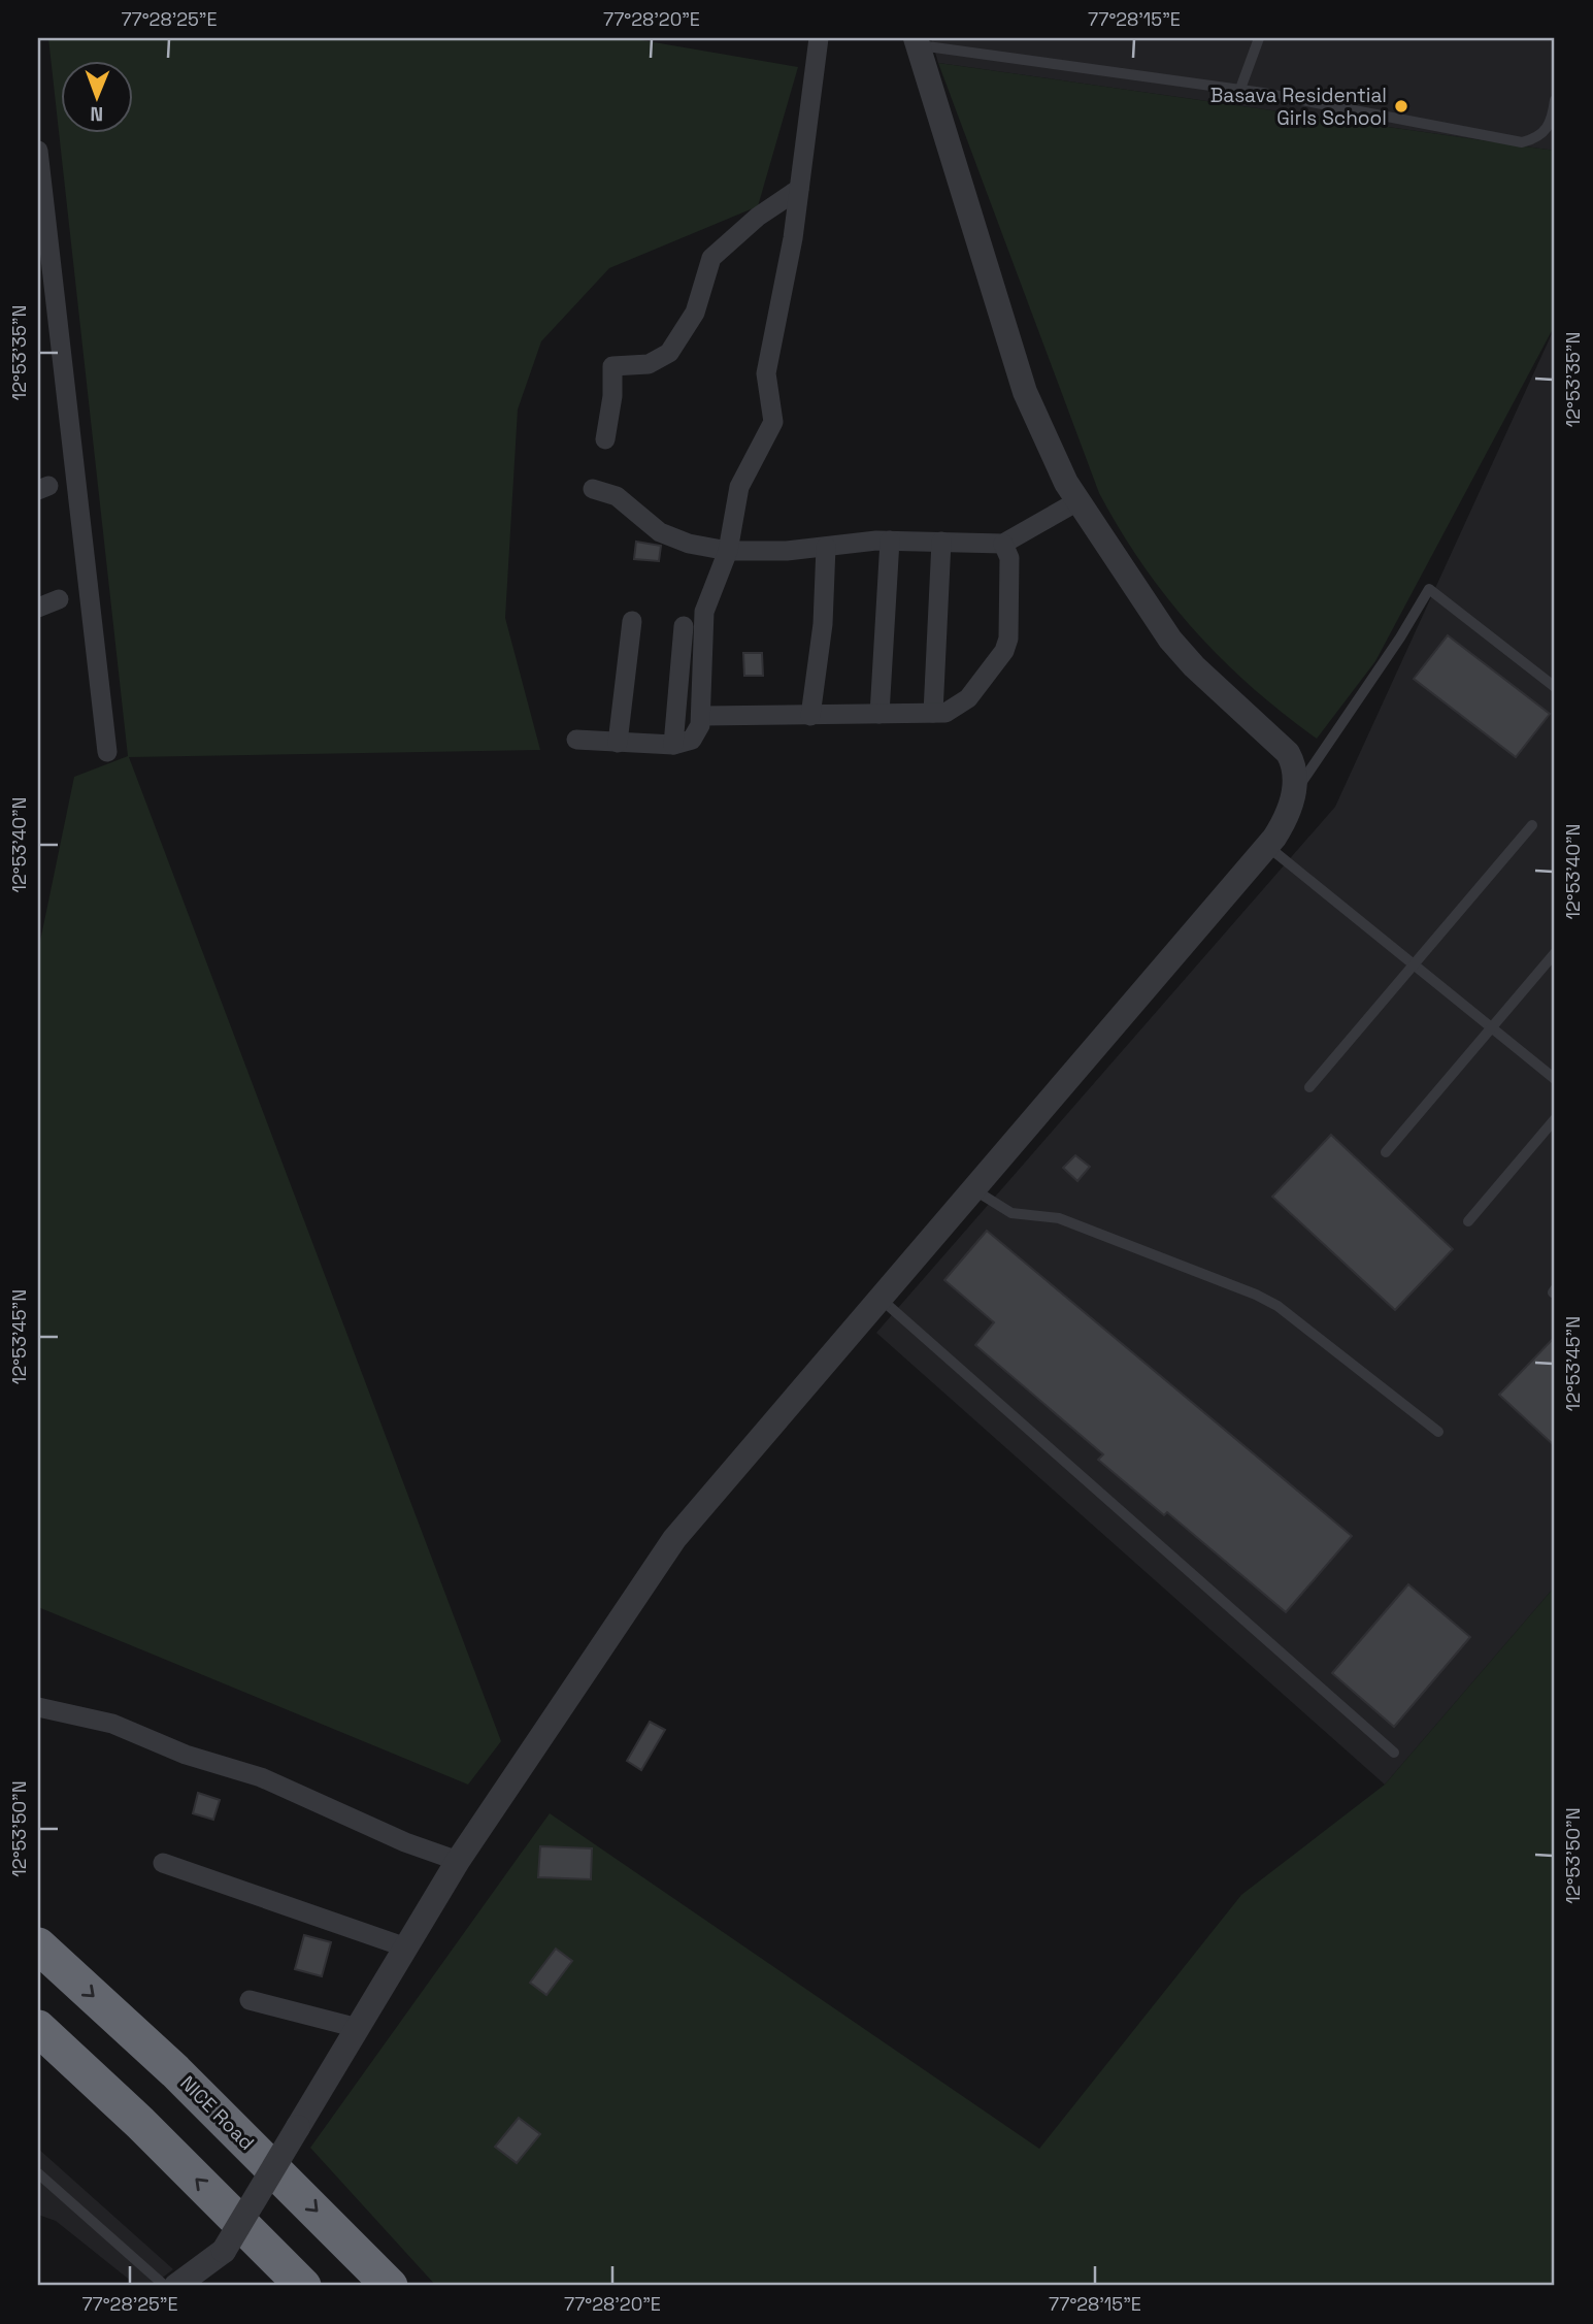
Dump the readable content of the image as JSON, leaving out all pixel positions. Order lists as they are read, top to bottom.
{
  "streets": {
    "highway": ["NICE Road"]
  },
  "places": ["Basava Residential Girls School"],
  "north": "bottom",
  "coordinates": [
    "77°28'25\"E",
    "77°28'20\"E",
    "77°28'15\"E",
    "12°53'35\"N",
    "12°53'40\"N",
    "12°53'45\"N",
    "12°53'50\"N"
  ]
}
